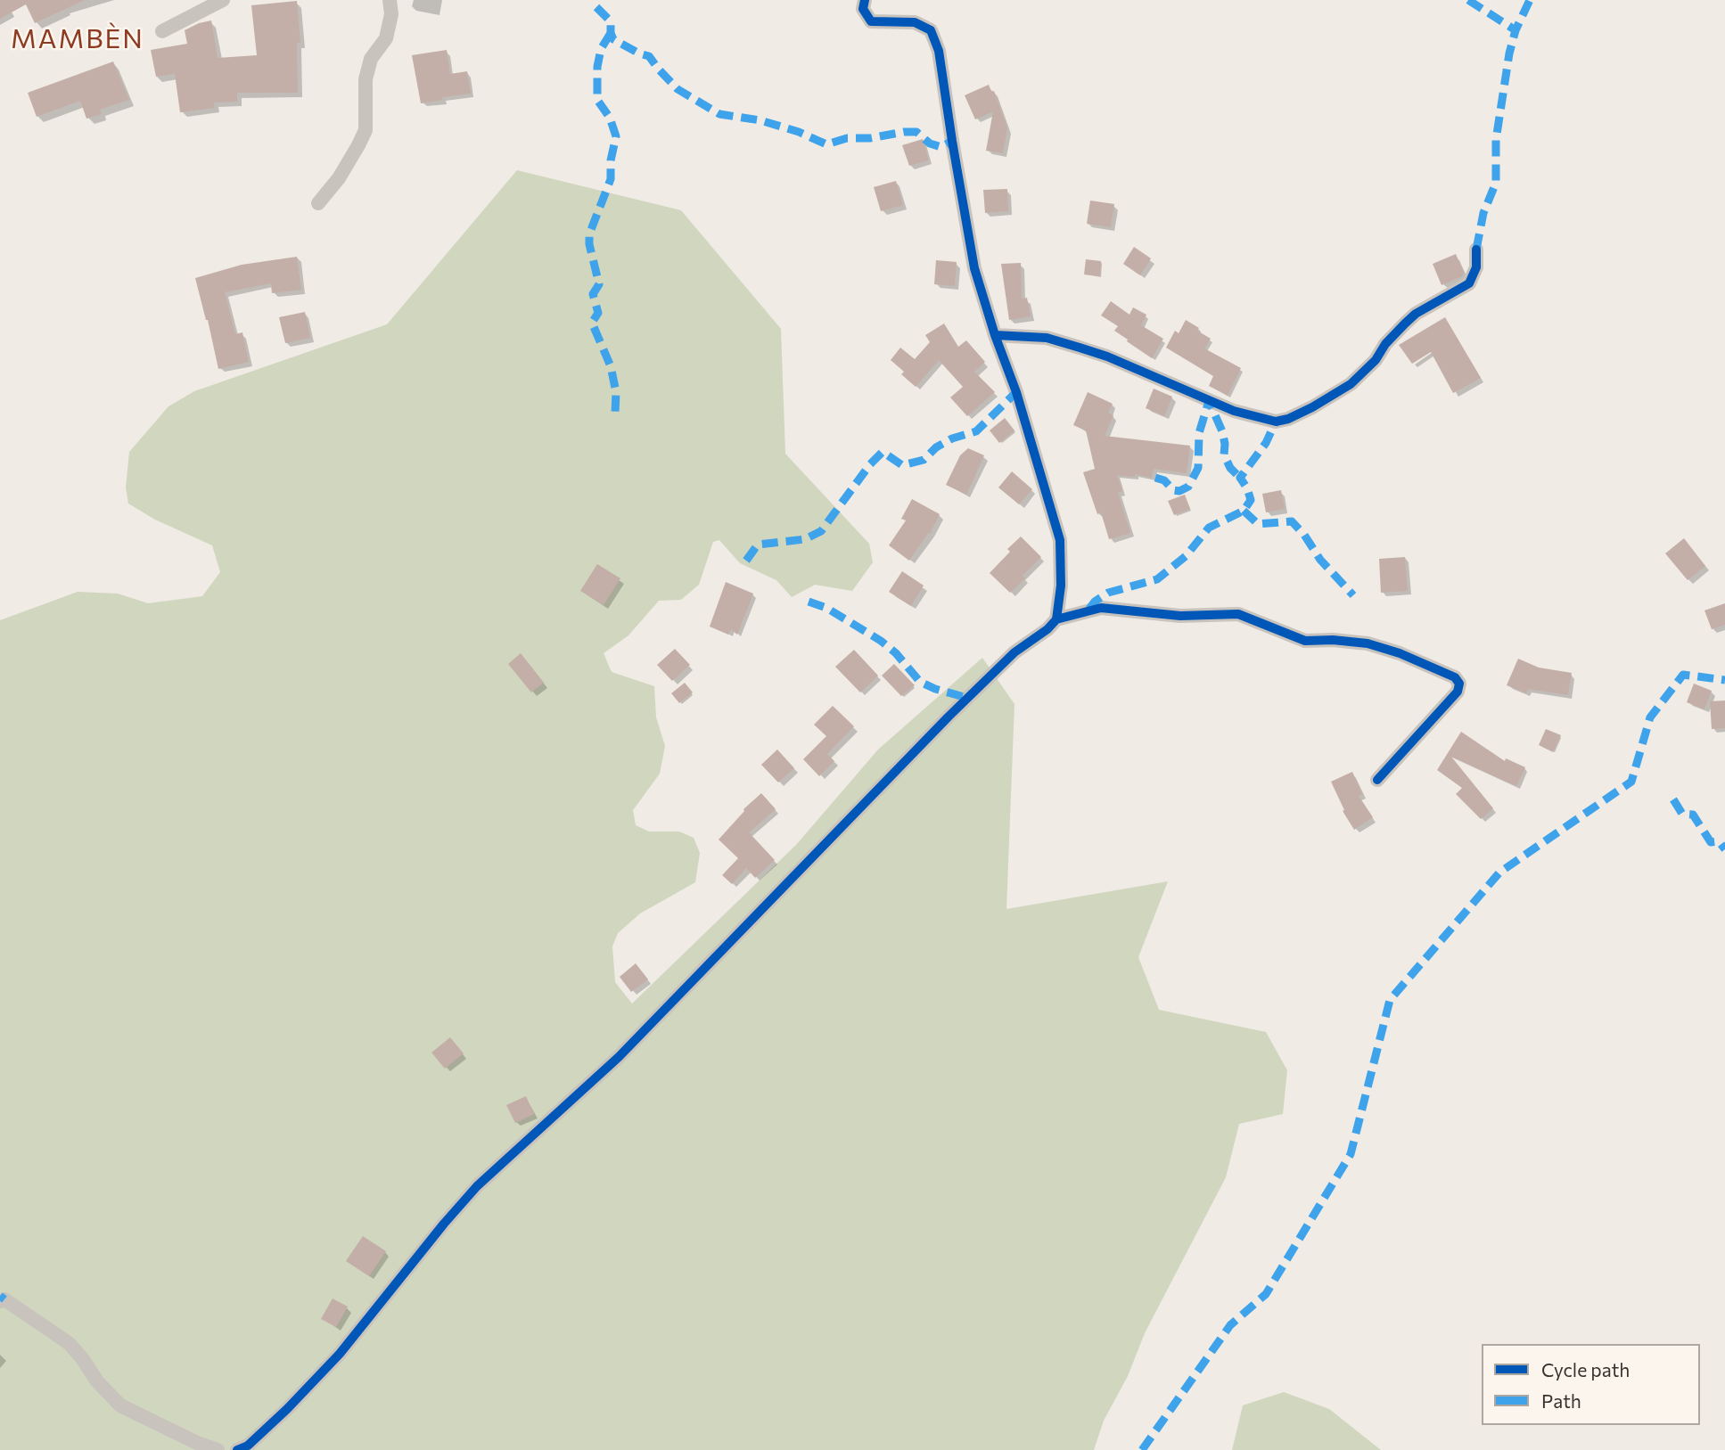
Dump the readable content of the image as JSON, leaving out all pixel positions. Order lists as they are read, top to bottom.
{
  "districts": ["MAMBÈN"],
  "legend": ["Cycle path", "Path"]
}
